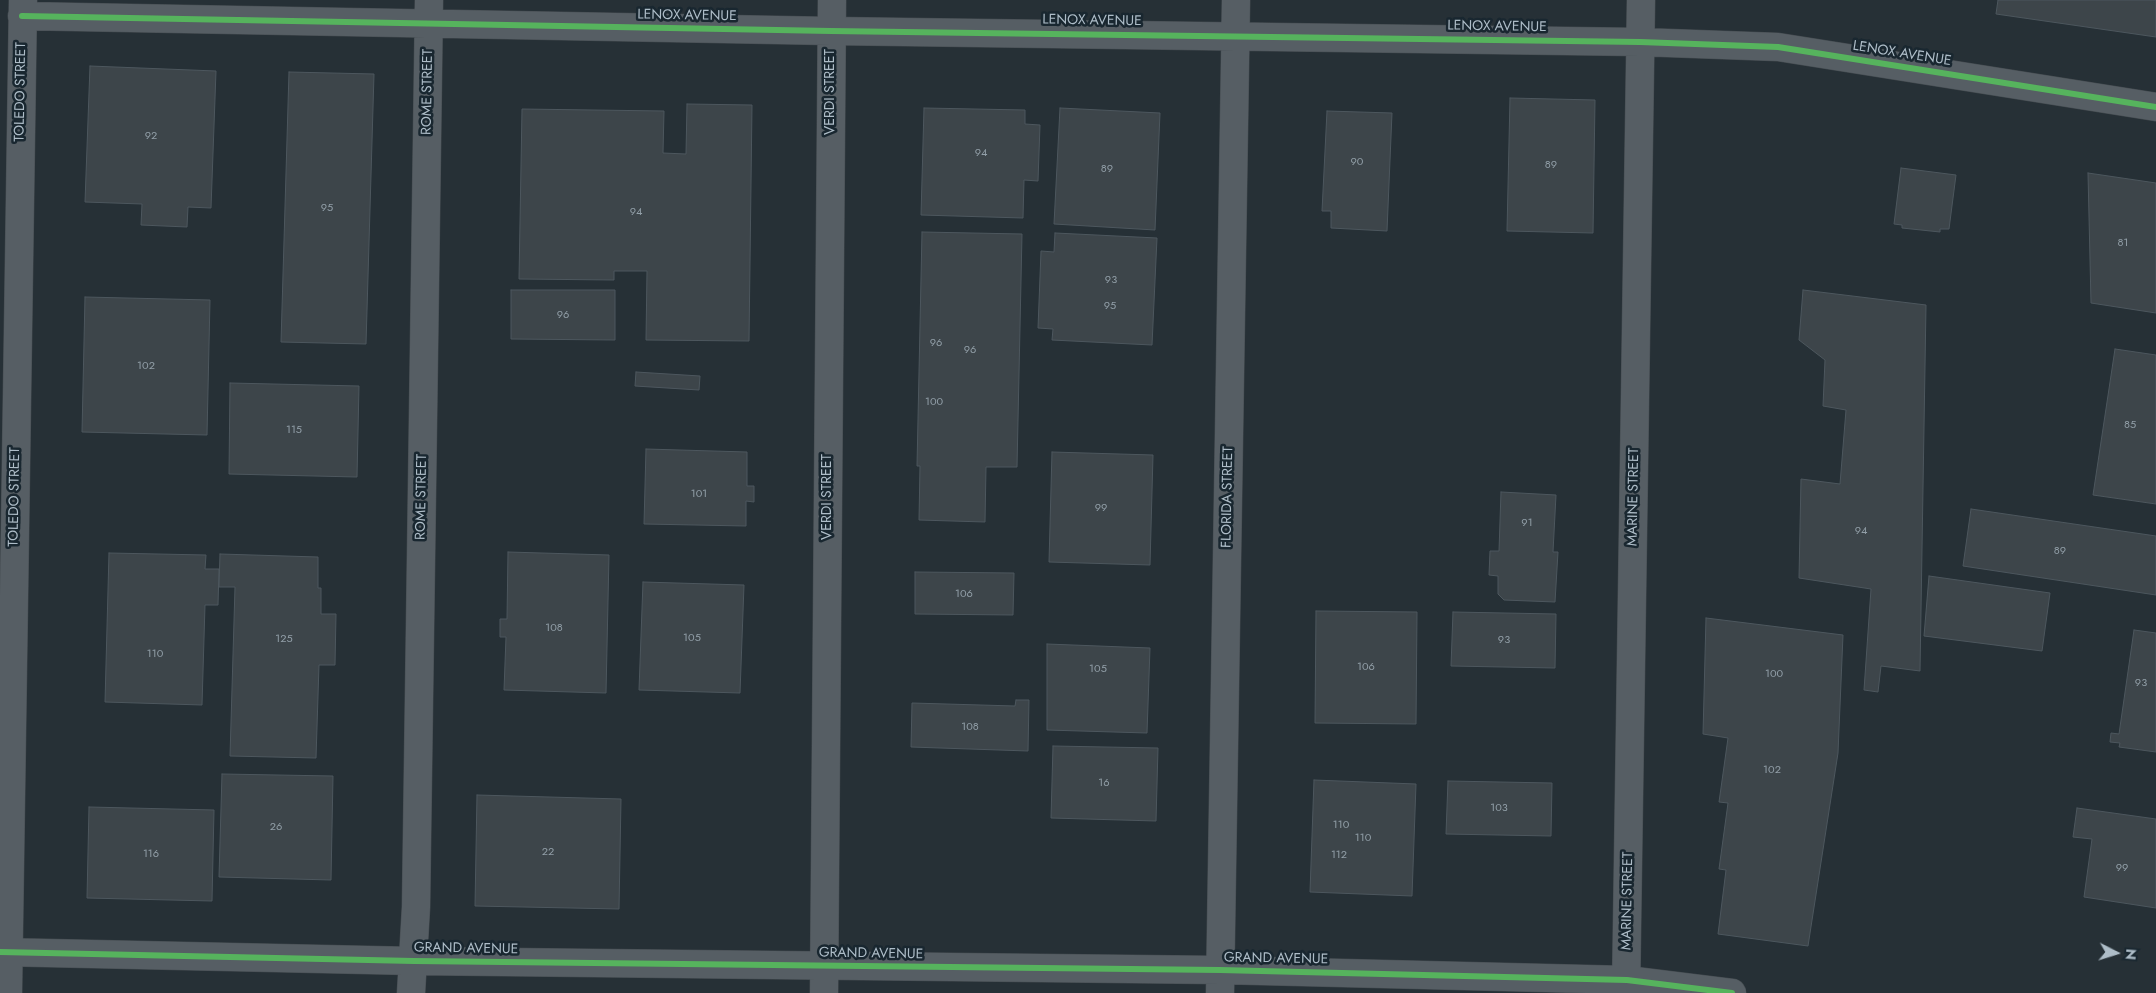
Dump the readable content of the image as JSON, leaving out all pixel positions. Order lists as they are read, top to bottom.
{
  "streets": {
    "street": [
      "LENOX AVENUE",
      "TOLEDO STREET",
      "ROME STREET",
      "VERDI STREET",
      "FLORIDA STREET",
      "MARINE STREET",
      "GRAND AVENUE"
    ]
  },
  "crossings": [
    ["LENOX AVENUE", "TOLEDO STREET"],
    ["LENOX AVENUE", "ROME STREET"],
    ["LENOX AVENUE", "VERDI STREET"],
    ["LENOX AVENUE", "FLORIDA STREET"],
    ["LENOX AVENUE", "MARINE STREET"],
    ["TOLEDO STREET", "GRAND AVENUE"],
    ["ROME STREET", "GRAND AVENUE"],
    ["VERDI STREET", "GRAND AVENUE"],
    ["FLORIDA STREET", "GRAND AVENUE"],
    ["MARINE STREET", "GRAND AVENUE"]
  ],
  "house_numbers": [
    "92",
    "94",
    "90",
    "89",
    "89",
    "95",
    "94",
    "81",
    "93",
    "95",
    "96",
    "96",
    "96",
    "102",
    "100",
    "85",
    "115",
    "101",
    "99",
    "91",
    "94",
    "89",
    "106",
    "108",
    "105",
    "125",
    "93",
    "110",
    "106",
    "105",
    "100",
    "93",
    "108",
    "102",
    "16",
    "103",
    "110",
    "26",
    "110",
    "22",
    "116",
    "112",
    "99"
  ],
  "north": "right"
}
